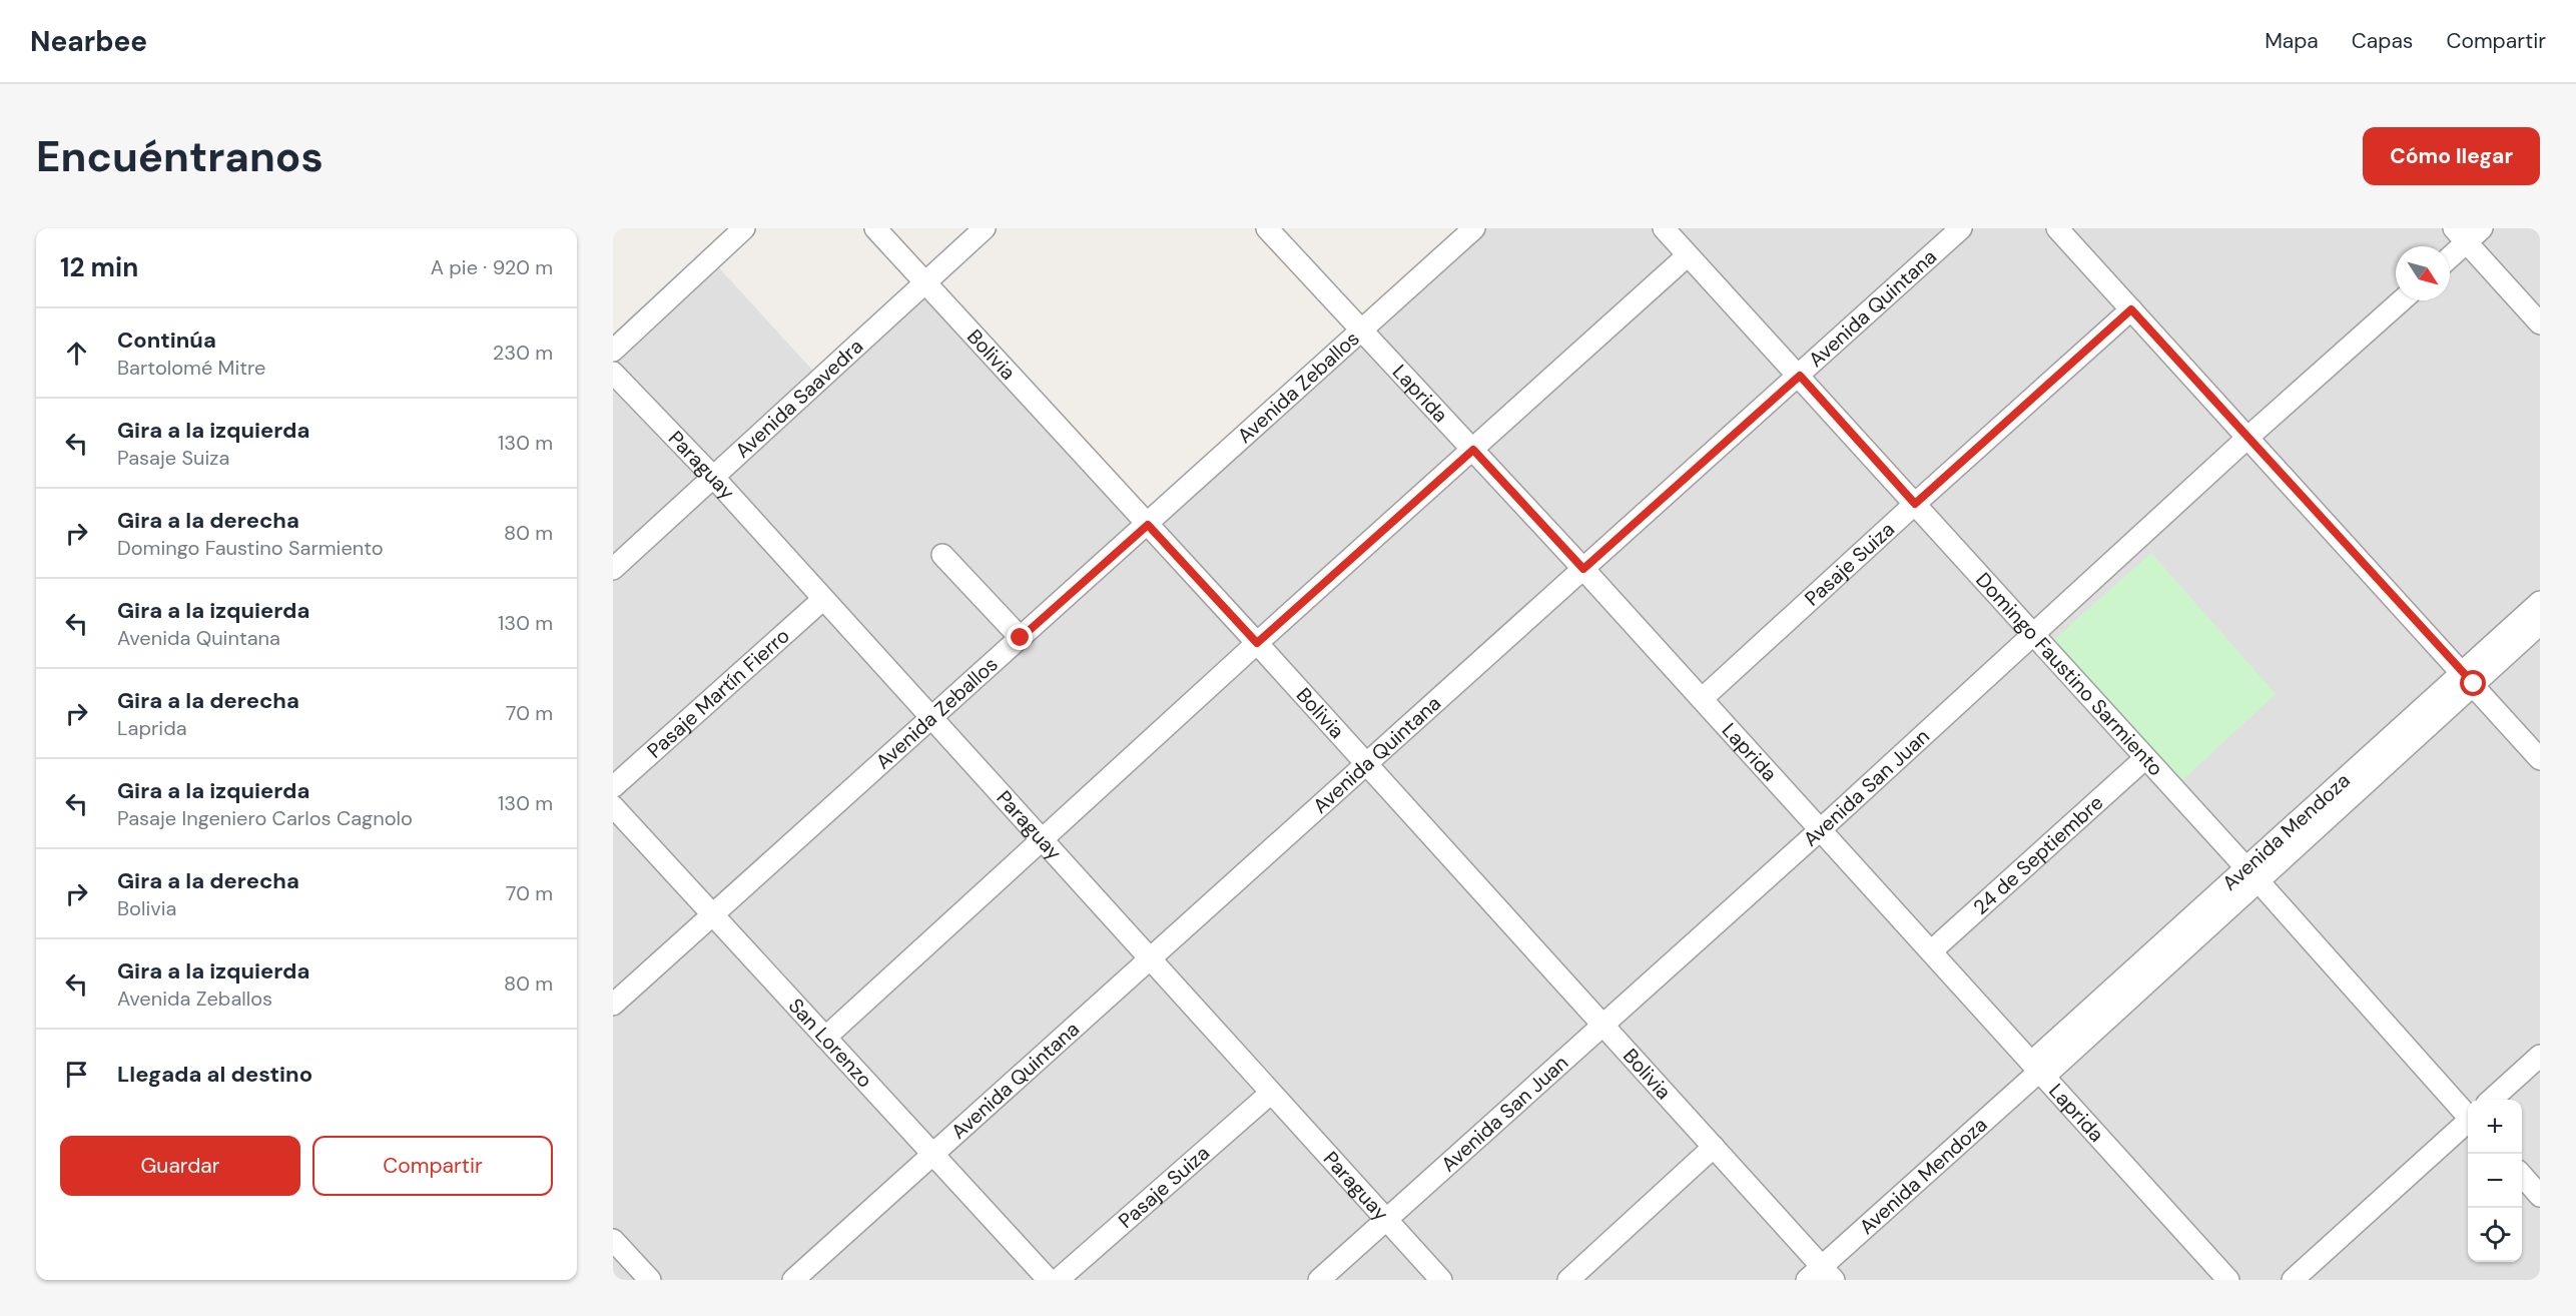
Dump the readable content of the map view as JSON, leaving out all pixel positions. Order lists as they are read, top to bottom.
{
  "streets": {
    "street": [
      "Avenida Quintana",
      "Bolivia",
      "Avenida Zeballos",
      "Laprida",
      "Avenida Saavedra",
      "Paraguay",
      "Pasaje Suiza",
      "Domingo Faustino Sarmiento",
      "Pasaje Martín Fierro",
      "Avenida San Juan",
      "Avenida Mendoza",
      "24 de Septiembre",
      "San Lorenzo"
    ]
  },
  "crossings": [
    ["Avenida Quintana", "Bolivia"],
    ["Avenida Quintana", "Laprida"],
    ["Avenida Quintana", "Paraguay"],
    ["Avenida Quintana", "Domingo Faustino Sarmiento"],
    ["Avenida Quintana", "San Lorenzo"],
    ["Bolivia", "Avenida Zeballos"],
    ["Bolivia", "Avenida Saavedra"],
    ["Bolivia", "Avenida San Juan"],
    ["Bolivia", "Avenida Mendoza"],
    ["Avenida Zeballos", "Laprida"],
    ["Avenida Zeballos", "Paraguay"],
    ["Avenida Zeballos", "San Lorenzo"],
    ["Laprida", "Pasaje Suiza"],
    ["Laprida", "Avenida San Juan"],
    ["Laprida", "Avenida Mendoza"],
    ["Laprida", "24 de Septiembre"],
    ["Avenida Saavedra", "Paraguay"],
    ["Paraguay", "Pasaje Suiza"],
    ["Paraguay", "Pasaje Martín Fierro"],
    ["Paraguay", "Avenida San Juan"],
    ["Pasaje Suiza", "Domingo Faustino Sarmiento"],
    ["Domingo Faustino Sarmiento", "Avenida San Juan"],
    ["Domingo Faustino Sarmiento", "Avenida Mendoza"],
    ["Domingo Faustino Sarmiento", "24 de Septiembre"]
  ],
  "north": "bottom right",
  "page": {
    "header": "Nearbee",
    "nav": ["Mapa", "Capas", "Compartir"],
    "buttons": [
      "Cómo llegar",
      ["Guardar", "Compartir"]
    ],
    "title": "Encuéntranos",
    "heading": ["12 min", "A pie · 920 m"],
    "list": [
      ["Continúa", "Bartolomé Mitre", "230 m"],
      ["Gira a la izquierda", "Pasaje Suiza", "130 m"],
      ["Gira a la derecha", "Domingo Faustino Sarmiento", "80 m"],
      ["Gira a la izquierda", "Avenida Quintana", "130 m"],
      ["Gira a la derecha", "Laprida", "70 m"],
      ["Gira a la izquierda", "Pasaje Ingeniero Carlos Cagnolo", "130 m"],
      ["Gira a la derecha", "Bolivia", "70 m"],
      ["Gira a la izquierda", "Avenida Zeballos", "80 m"],
      "Llegada al destino"
    ],
    "map_buttons": ["+", "−"]
  }
}
